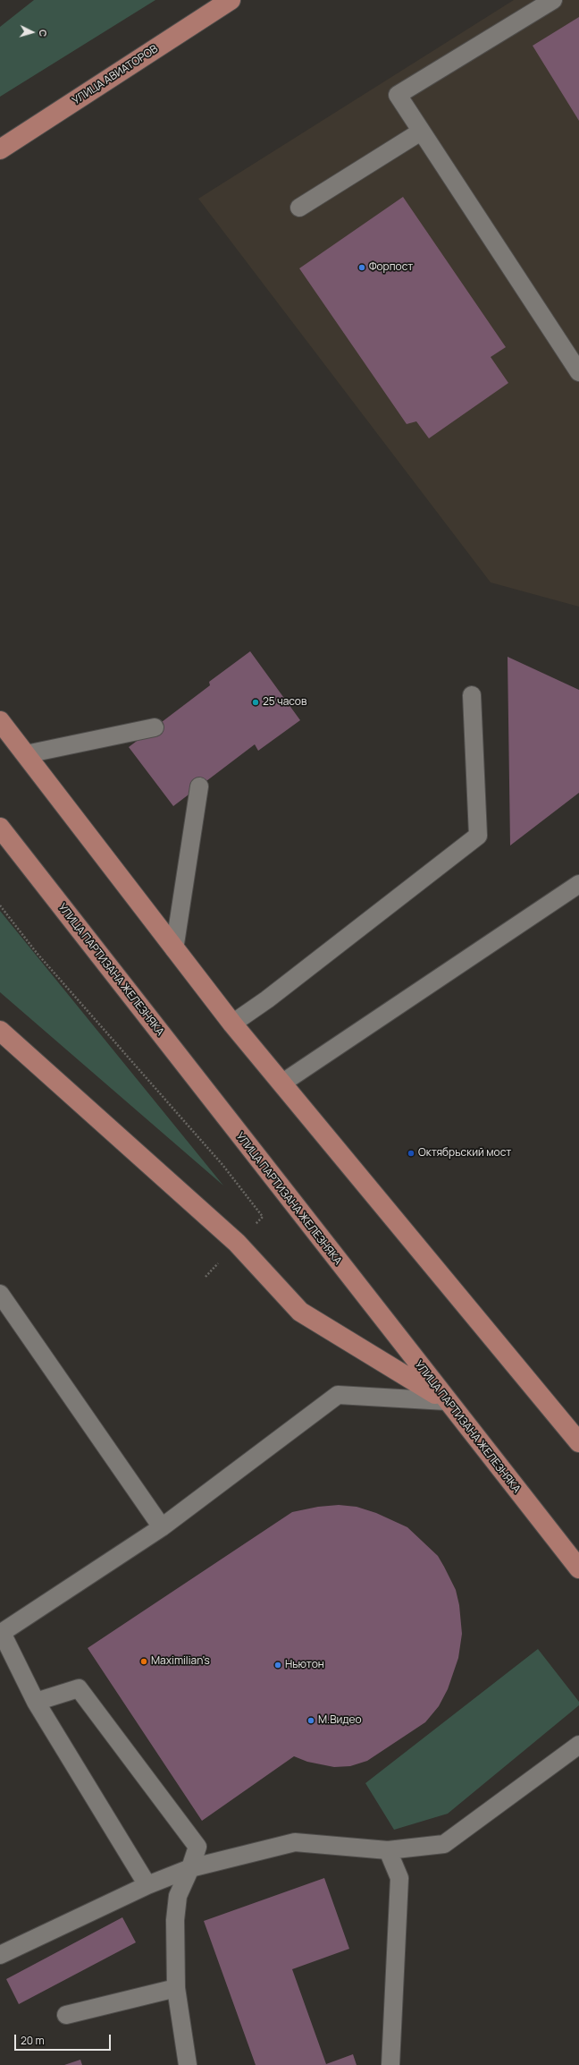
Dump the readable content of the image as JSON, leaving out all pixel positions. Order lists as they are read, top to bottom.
{
  "streets": {
    "main road": ["УЛИЦА АВИАТОРОВ", "УЛИЦА ПАРТИЗАНА ЖЕЛЕЗНЯКА"]
  },
  "places": [
    "Форпост",
    "25 часов",
    "Октябрьский мост",
    "Maximilian's",
    "Ньютон",
    "М.Видео"
  ],
  "scale_bar": "20 m",
  "north": "right"
}
